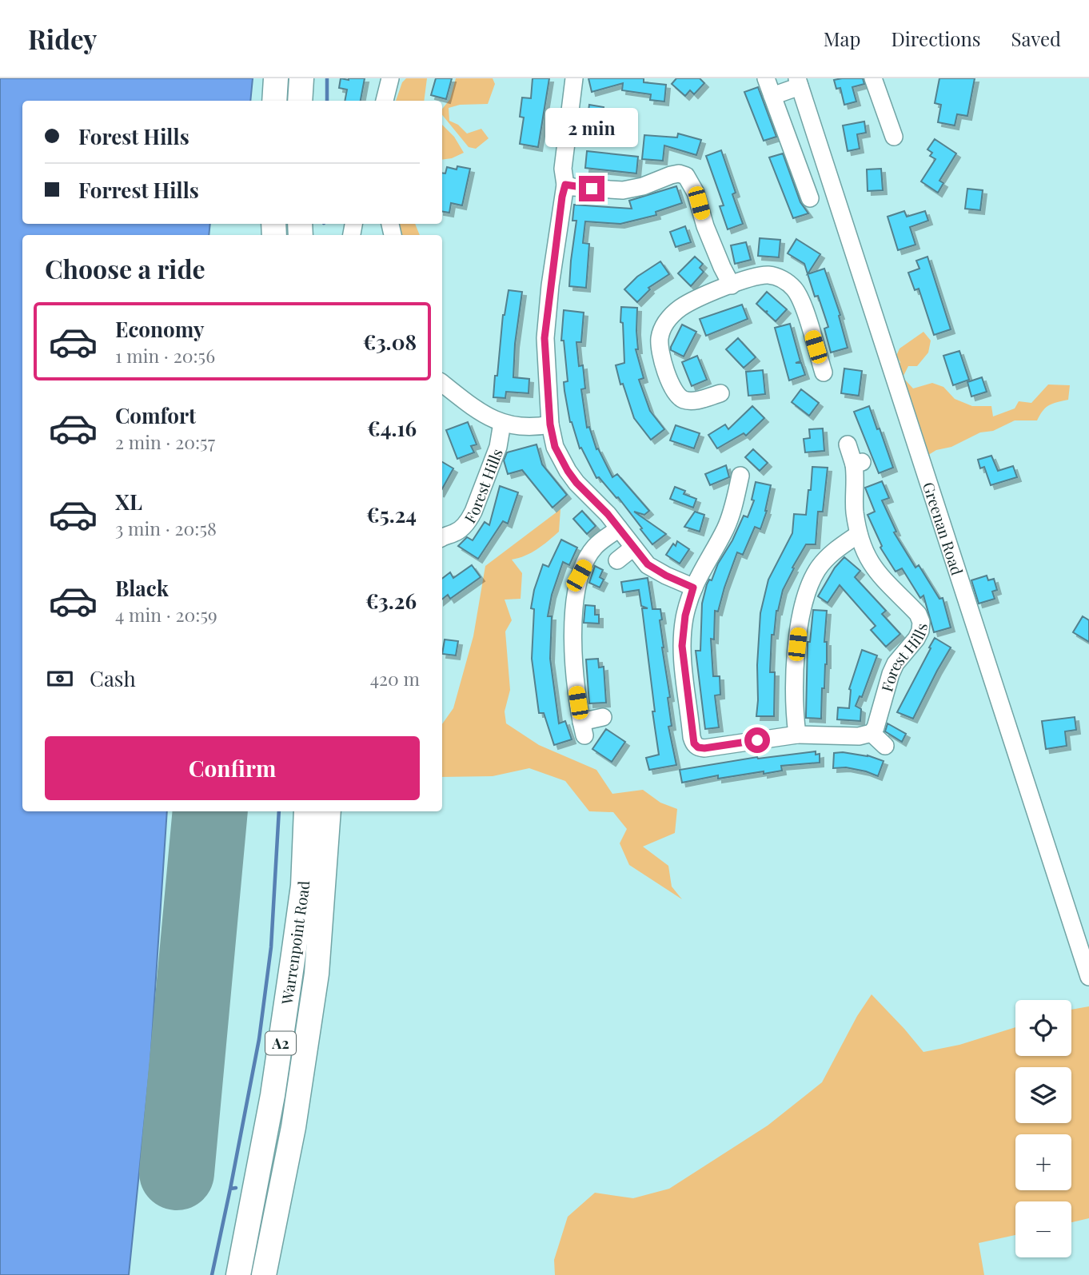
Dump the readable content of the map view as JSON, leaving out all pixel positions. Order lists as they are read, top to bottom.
{
  "streets": {
    "highway": ["Warrenpoint Road", "A2"],
    "street": ["Forest Hills", "Greenan Road"]
  },
  "page": {
    "header": "Ridey",
    "nav": ["Map", "Directions", "Saved"],
    "banner": ["Forest Hills", "Forrest Hills"],
    "bubble": "2 min",
    "heading": "Choose a ride",
    "list": [
      {
        "name": "Economy",
        "note": "1 min · 20:56",
        "value": "€3.08"
      },
      {
        "name": "Comfort",
        "note": "2 min · 20:57",
        "value": "€4.16"
      },
      {
        "name": "XL",
        "note": "3 min · 20:58",
        "value": "€5.24"
      },
      {
        "name": "Black",
        "note": "4 min · 20:59",
        "value": "€3.26"
      }
    ],
    "pay": ["Cash", "420 m"],
    "buttons": "Confirm",
    "map_buttons": ["+", "−"]
  }
}
